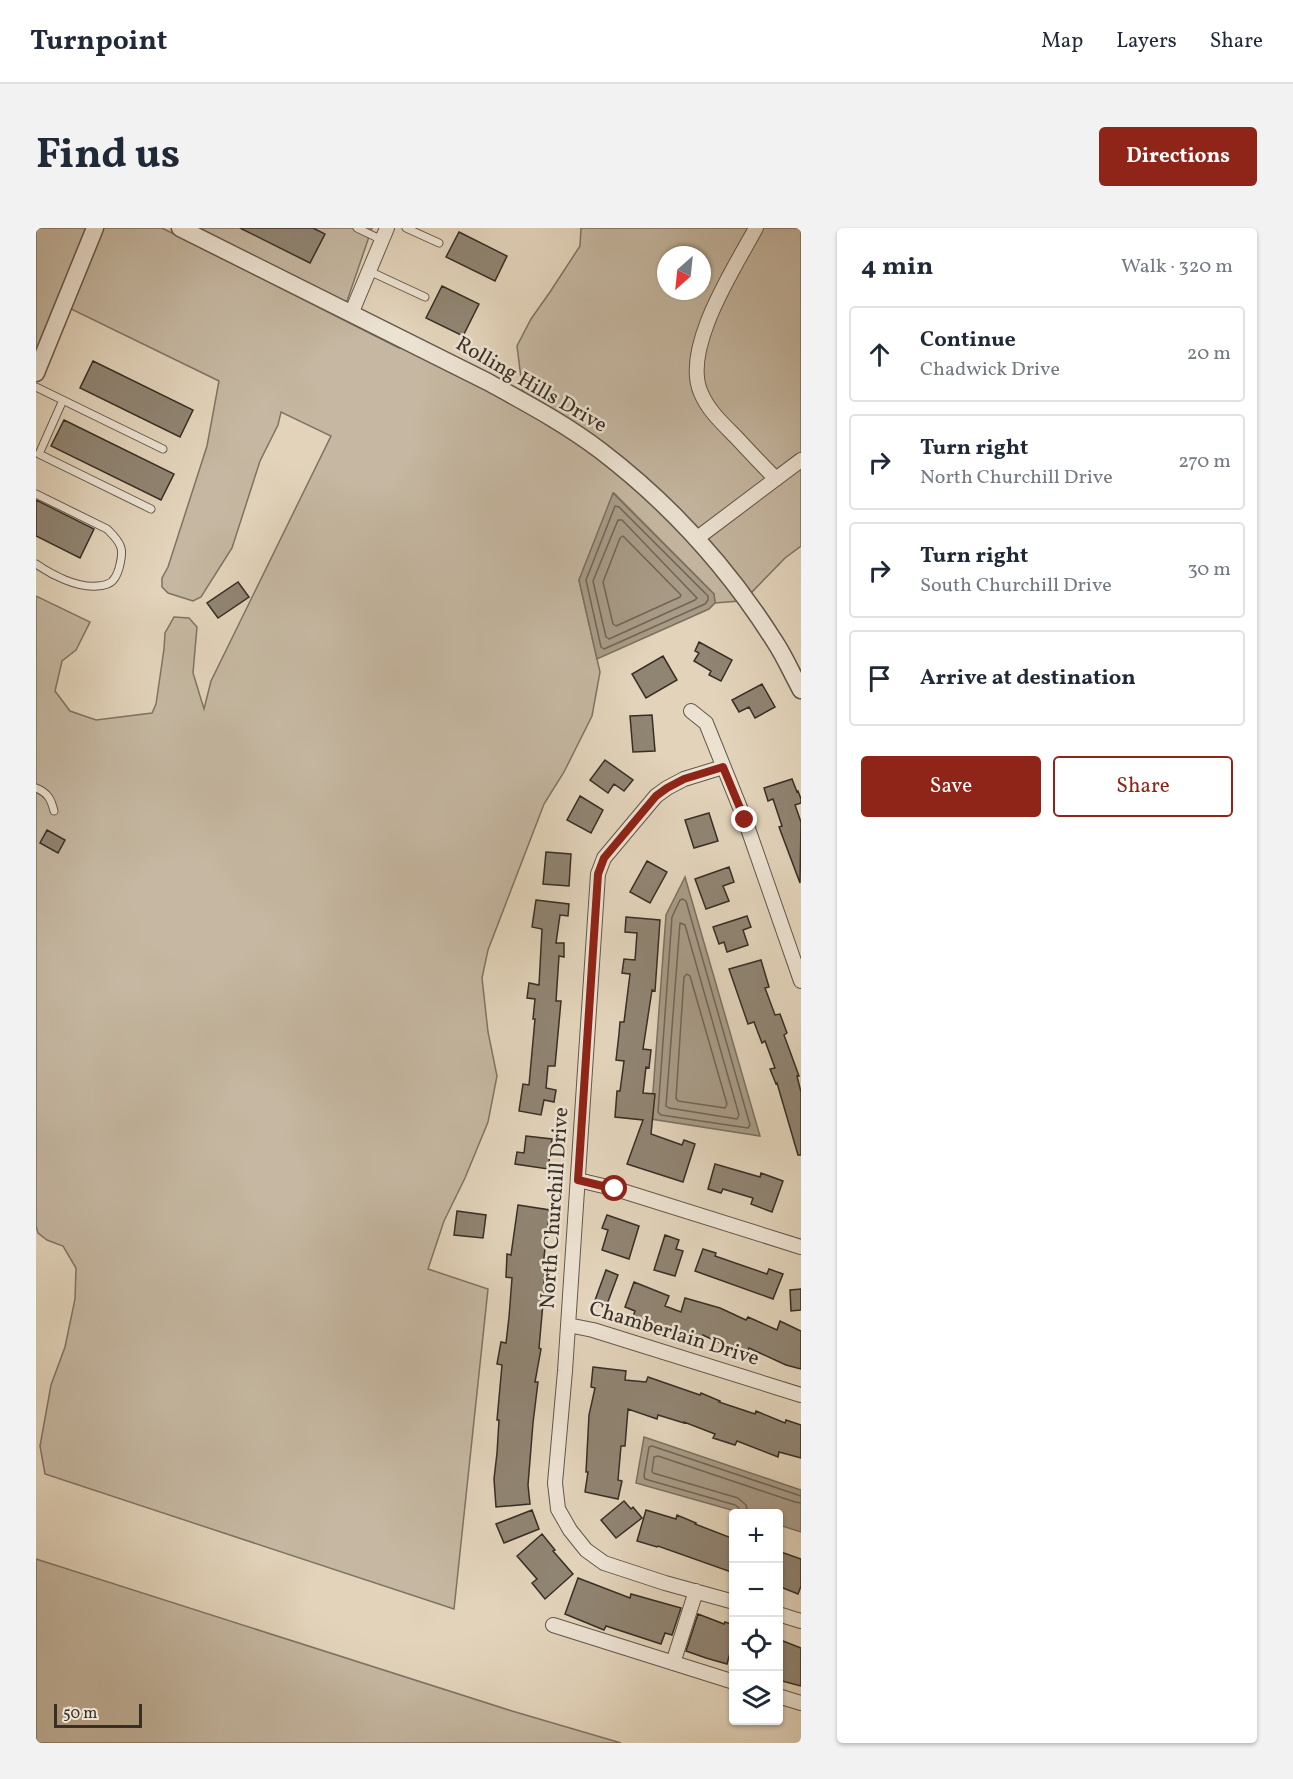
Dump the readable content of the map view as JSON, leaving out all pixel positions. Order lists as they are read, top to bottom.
{
  "streets": {
    "street": ["Rolling Hills Drive", "North Churchill Drive", "Chamberlain Drive"]
  },
  "crossings": [
    ["North Churchill Drive", "Chamberlain Drive"]
  ],
  "scale_bar": "50 m",
  "north": "bottom left",
  "page": {
    "header": "Turnpoint",
    "nav": ["Map", "Layers", "Share"],
    "title": "Find us",
    "buttons": [
      "Directions",
      ["Save", "Share"]
    ],
    "heading": ["4 min", "Walk · 320 m"],
    "list": [
      ["Continue", "Chadwick Drive", "20 m"],
      ["Turn right", "North Churchill Drive", "270 m"],
      ["Turn right", "South Churchill Drive", "30 m"],
      "Arrive at destination"
    ],
    "map_buttons": ["+", "−"],
    "scale": "50 m"
  }
}
